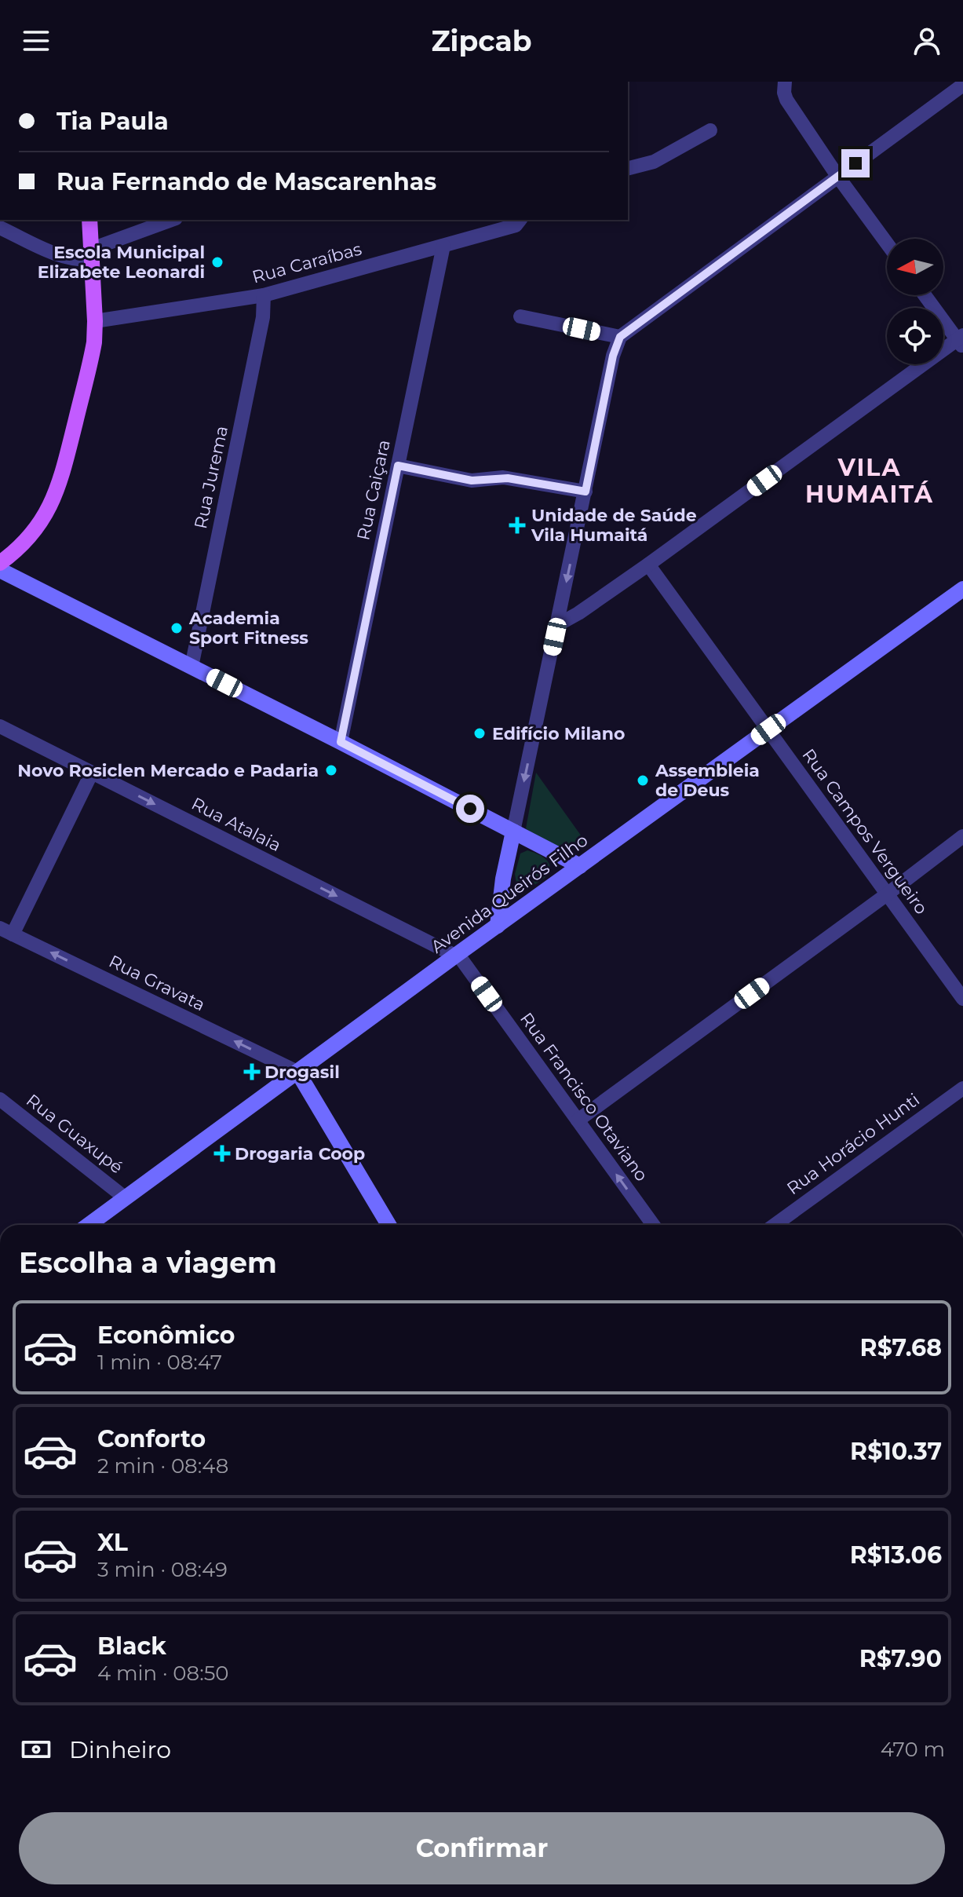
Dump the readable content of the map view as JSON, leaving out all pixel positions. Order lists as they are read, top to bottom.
{
  "streets": {
    "main road": ["Avenida Queirós Filho"],
    "street": [
      "Rua Caraíbas",
      "Rua Jurema",
      "Rua Caiçara",
      "Rua Atalaia",
      "Rua Campos Vergueiro",
      "Rua Gravata",
      "Rua Francisco Otaviano",
      "Rua Guaxupé",
      "Rua Horácio Hunti"
    ]
  },
  "crossings": [
    ["Rua Caraíbas", "Rua Jurema"],
    ["Rua Caraíbas", "Rua Caiçara"],
    ["Rua Atalaia", "Avenida Queirós Filho"],
    ["Rua Atalaia", "Rua Francisco Otaviano"],
    ["Rua Campos Vergueiro", "Avenida Queirós Filho"],
    ["Avenida Queirós Filho", "Rua Gravata"],
    ["Avenida Queirós Filho", "Rua Francisco Otaviano"],
    ["Avenida Queirós Filho", "Rua Guaxupé"]
  ],
  "one_way": ["Rua Atalaia", "Rua Gravata", "Rua Francisco Otaviano"],
  "districts": ["VILA HUMAITÁ"],
  "places": {
    "other": [
      "Escola Municipal Elizabete Leonardi",
      "Academia Sport Fitness",
      "Edifício Milano",
      "Novo Rosiclen Mercado e Padaria",
      "Assembleia de Deus"
    ],
    "health": ["Unidade de Saúde Vila Humaitá", "Drogasil", "Drogaria Coop"]
  },
  "north": "left",
  "page": {
    "header": "Zipcab",
    "banner": ["Tia Paula", "Rua Fernando de Mascarenhas"],
    "heading": "Escolha a viagem",
    "list": [
      {
        "name": "Econômico",
        "note": "1 min · 08:47",
        "value": "R$7.68"
      },
      {
        "name": "Conforto",
        "note": "2 min · 08:48",
        "value": "R$10.37"
      },
      {
        "name": "XL",
        "note": "3 min · 08:49",
        "value": "R$13.06"
      },
      {
        "name": "Black",
        "note": "4 min · 08:50",
        "value": "R$7.90"
      }
    ],
    "pay": ["Dinheiro", "470 m"],
    "buttons": "Confirmar"
  }
}
